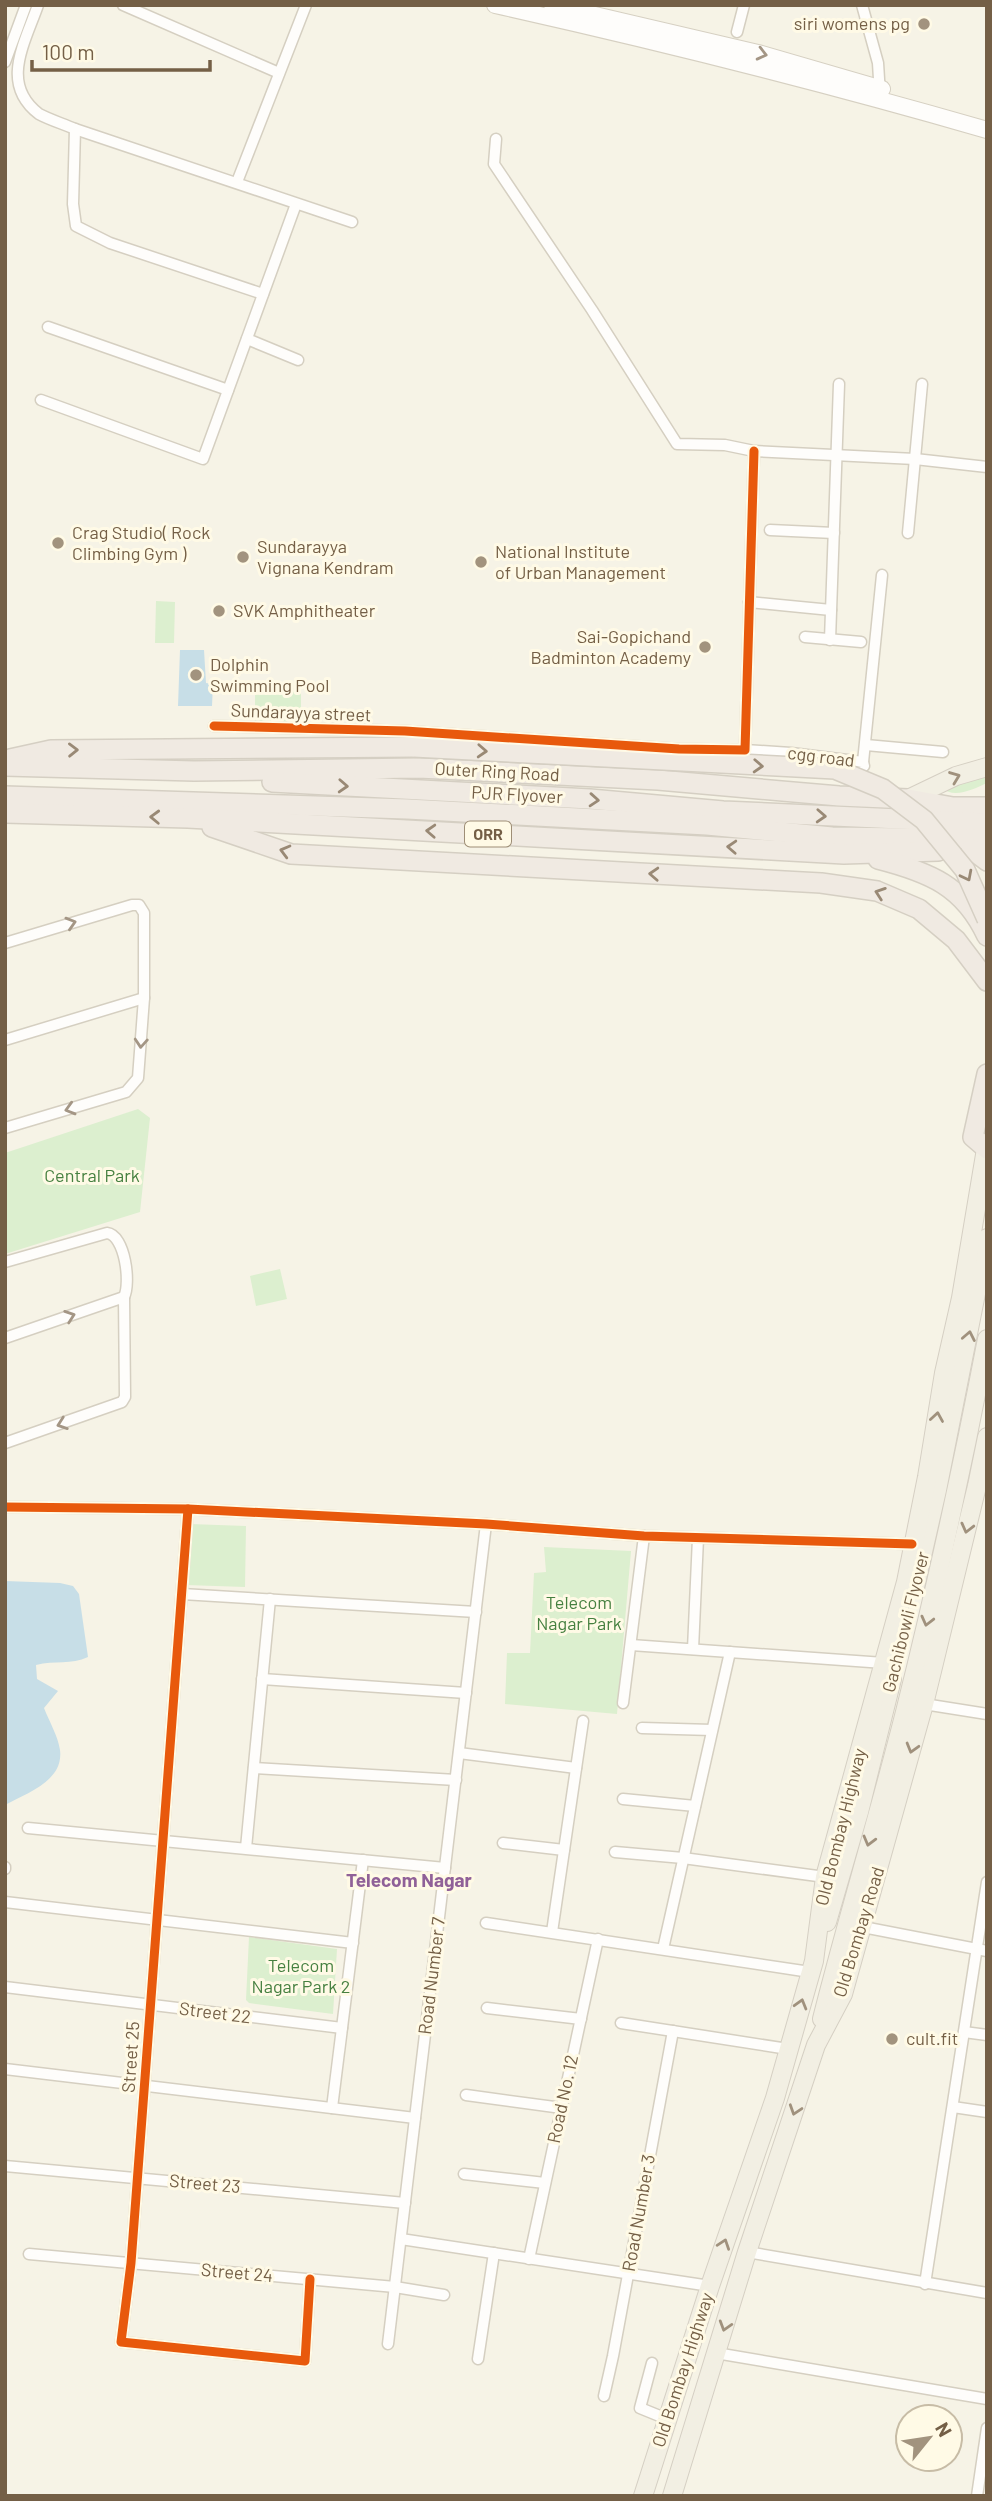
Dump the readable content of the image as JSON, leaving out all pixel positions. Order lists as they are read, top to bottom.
{
  "streets": {
    "highway": ["Outer Ring Road", "PJR Flyover", "ORR"],
    "main road": ["Gachibowli Flyover", "Old Bombay Highway", "Old Bombay Road"],
    "street": [
      "Sundarayya street",
      "cgg road",
      "Road Number 7",
      "Street 22",
      "Street 25",
      "Road No. 12",
      "Street 23",
      "Road Number 3",
      "Street 24"
    ]
  },
  "crossings": [
    ["Sundarayya street", "cgg road"],
    ["cgg road", "Outer Ring Road"],
    ["PJR Flyover", "ORR"],
    ["Gachibowli Flyover", "Old Bombay Highway"],
    ["Gachibowli Flyover", "Old Bombay Road"],
    ["Road Number 7", "Street 23"],
    ["Road Number 7", "Street 24"],
    ["Street 22", "Street 25"],
    ["Street 25", "Street 23"],
    ["Street 25", "Street 24"]
  ],
  "one_way": ["Old Bombay Highway", "Old Bombay Road"],
  "districts": ["Telecom Nagar"],
  "parks": ["Central Park", "Telecom Nagar Park", "Telecom Nagar Park 2"],
  "places": [
    "siri womens pg",
    "Crag Studio( Rock Climbing Gym )",
    "Sundarayya Vignana Kendram",
    "National Institute of Urban Management",
    "SVK Amphitheater",
    "Sai-Gopichand Badminton Academy",
    "Dolphin Swimming Pool",
    "cult.fit"
  ],
  "scale_bar": "100 m",
  "north": "top right"
}
